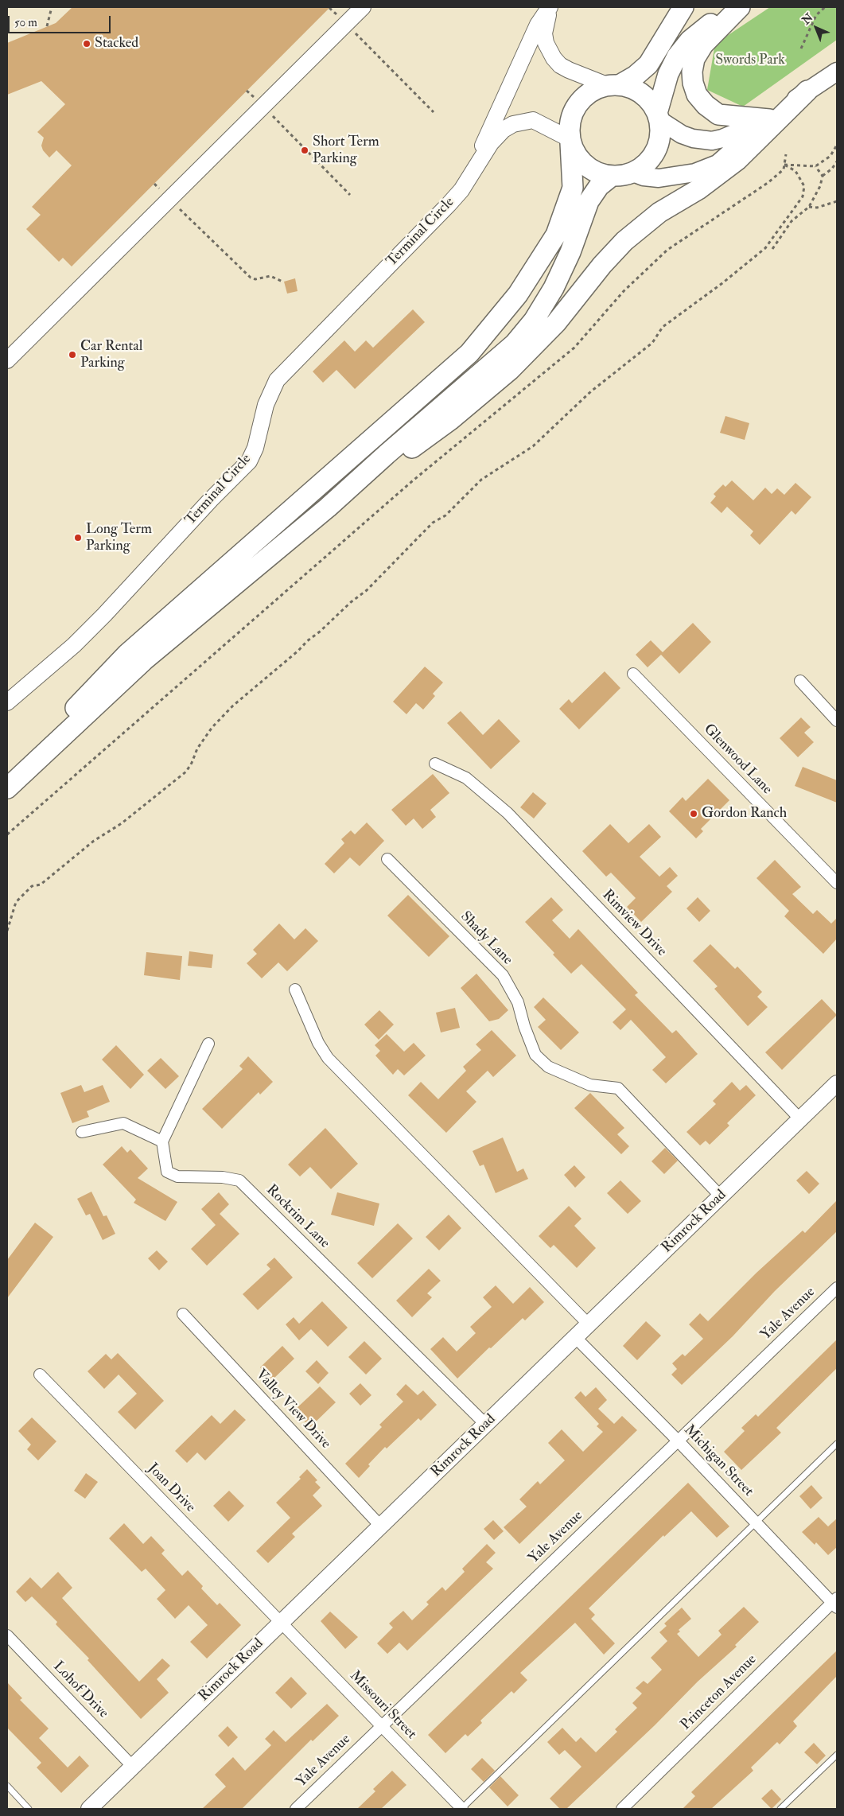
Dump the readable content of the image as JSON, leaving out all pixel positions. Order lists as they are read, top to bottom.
{
  "streets": {
    "street": [
      "Terminal Circle",
      "Glenwood Lane",
      "Rimview Drive",
      "Shady Lane",
      "Rockrim Lane",
      "Rimrock Road",
      "Yale Avenue",
      "Valley View Drive",
      "Michigan Street",
      "Joan Drive",
      "Lohof Drive",
      "Princeton Avenue",
      "Missouri Street"
    ]
  },
  "crossings": [
    ["Rimview Drive", "Rimrock Road"],
    ["Shady Lane", "Rimrock Road"],
    ["Rockrim Lane", "Rimrock Road"],
    ["Rimrock Road", "Valley View Drive"],
    ["Rimrock Road", "Michigan Street"],
    ["Rimrock Road", "Joan Drive"],
    ["Rimrock Road", "Lohof Drive"],
    ["Rimrock Road", "Missouri Street"],
    ["Yale Avenue", "Michigan Street"],
    ["Yale Avenue", "Missouri Street"],
    ["Michigan Street", "Princeton Avenue"],
    ["Joan Drive", "Missouri Street"]
  ],
  "parks": ["Swords Park"],
  "places": [
    "Stacked",
    "Short Term Parking",
    "Car Rental Parking",
    "Long Term Parking",
    "Gordon Ranch"
  ],
  "scale_bar": "50 m",
  "north": "top left"
}
